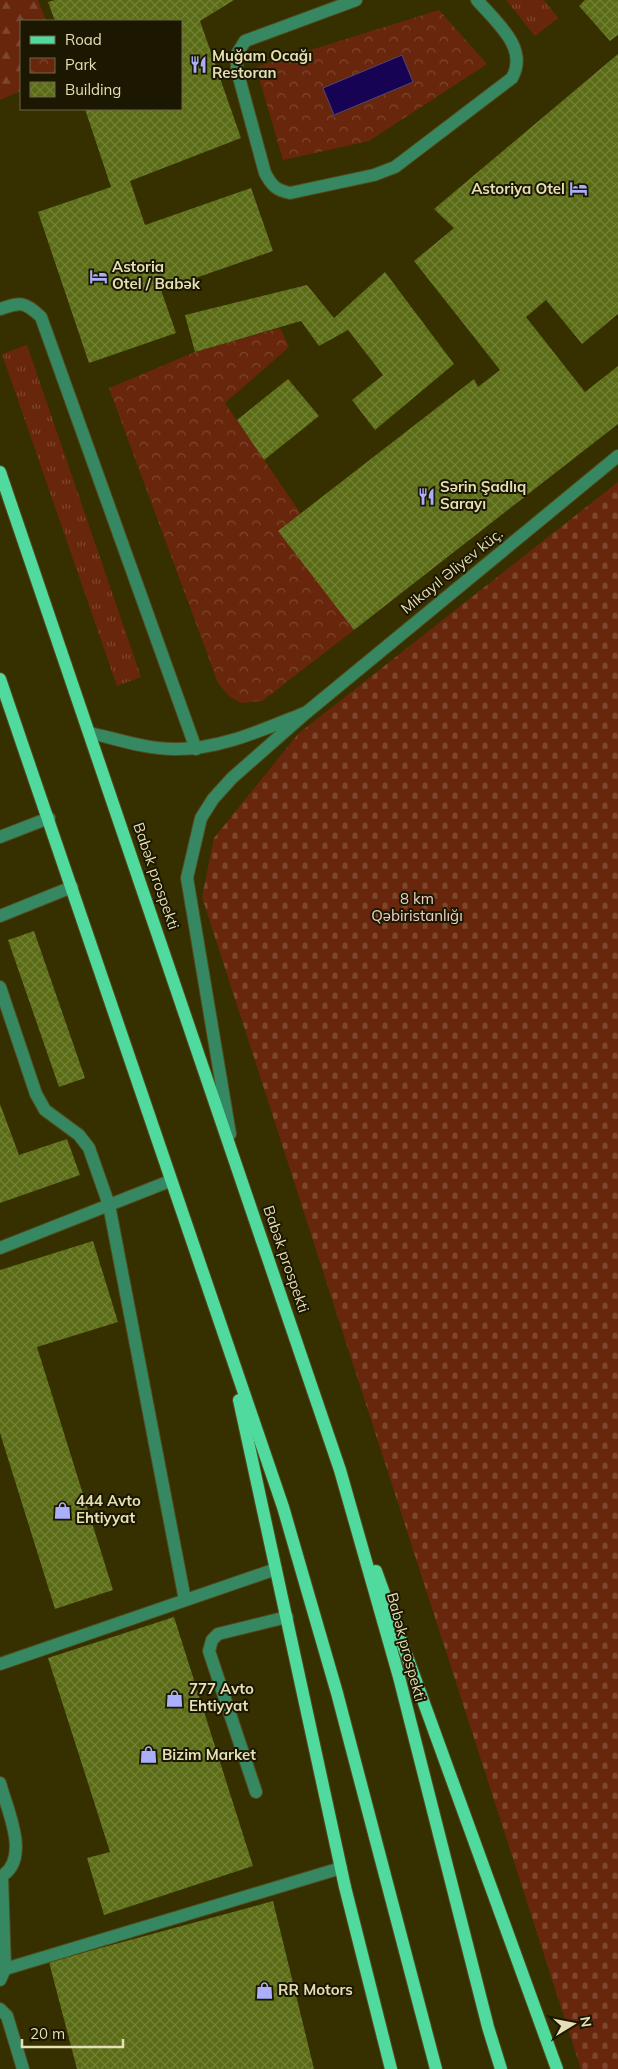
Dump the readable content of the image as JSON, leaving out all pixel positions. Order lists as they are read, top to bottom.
{
  "streets": {
    "main road": ["Babək prospekti"],
    "street": ["Mikayıl Əliyev küç."]
  },
  "crossings": [
    ["Mikayıl Əliyev küç.", "Babək prospekti"]
  ],
  "parks": ["8 km Qəbiristanlığı"],
  "places": {
    "restaurant": ["Muğam Ocağı Restoran", "Sərin Şadlıq Sarayı"],
    "hotel": ["Astoriya Otel", "Astoria Otel / Babək"],
    "shop": [
      "444 Avto Ehtiyyat",
      "777 Avto Ehtiyyat",
      "Bizim Market",
      "RR Motors"
    ]
  },
  "legend": ["Road", "Park", "Building"],
  "scale_bar": "20 m",
  "north": "right"
}
